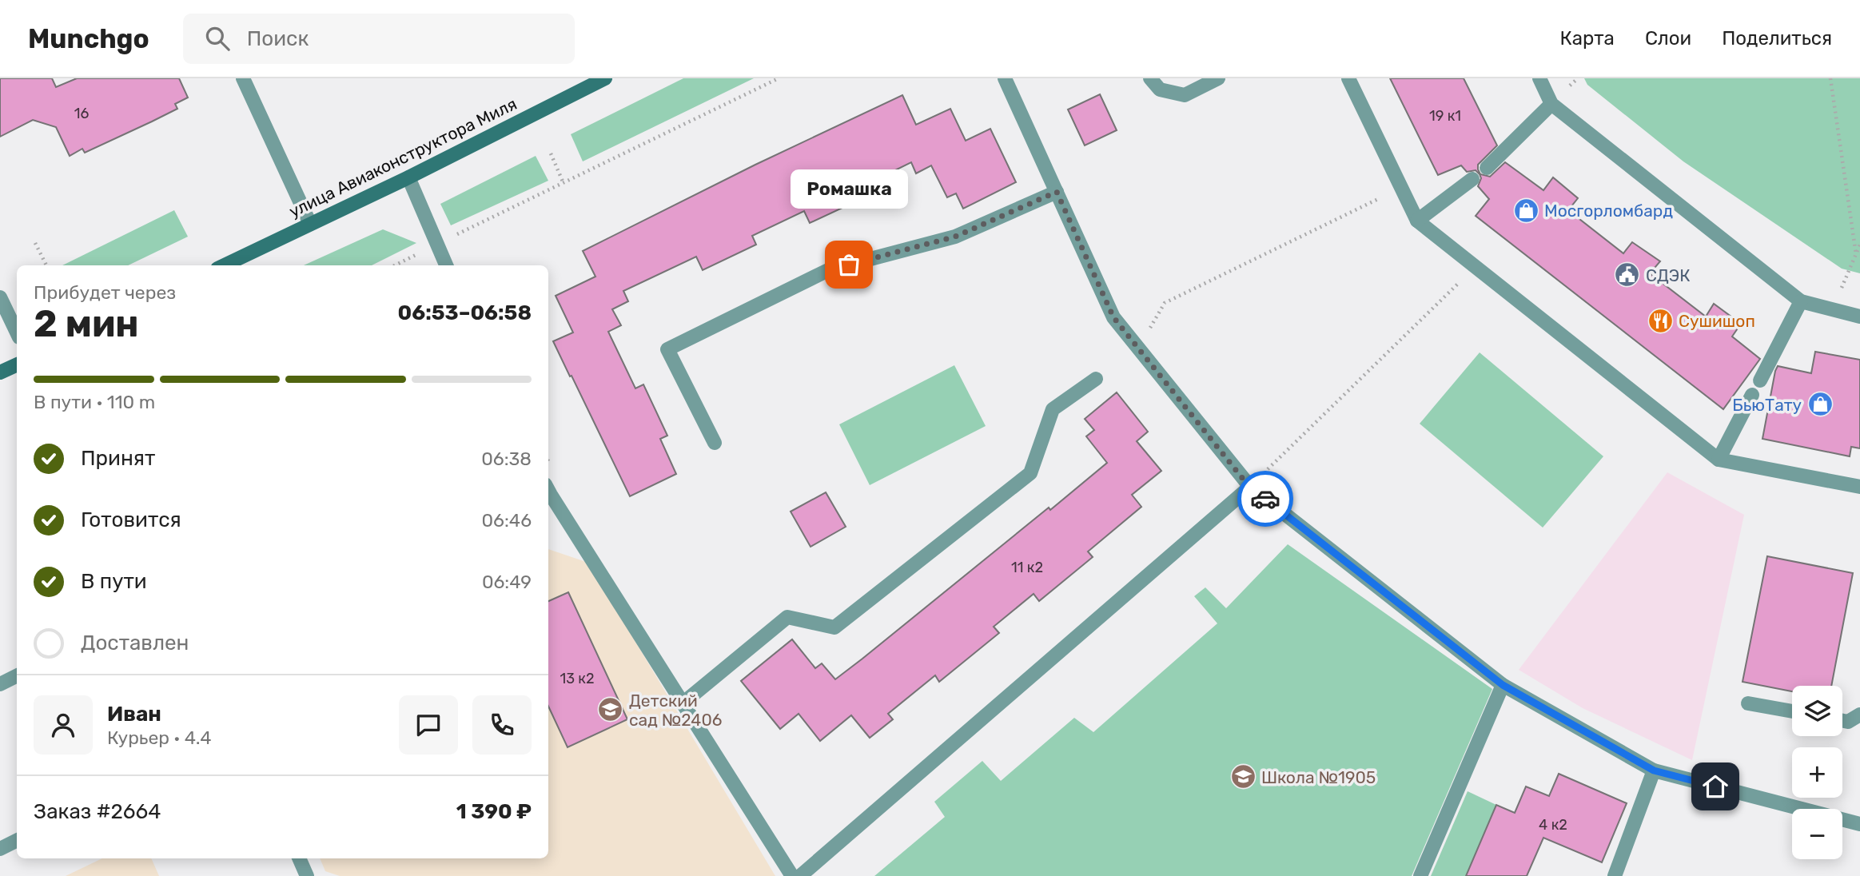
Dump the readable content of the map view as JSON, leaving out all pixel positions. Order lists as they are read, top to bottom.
{
  "streets": {
    "street": ["улица Авиаконструктора Миля"]
  },
  "places": {
    "shop": ["Мосгорломбард", "БьюТату"],
    "other": ["Ромашка"],
    "public building": ["СДЭК"],
    "restaurant": ["Сушишоп"],
    "school or university": ["Детский сад №2406", "Школа №1905"]
  },
  "house_numbers": [
    "16",
    "19 к1",
    "11 к2",
    "13 к2",
    "4 к2"
  ],
  "page": {
    "header": "Munchgo",
    "search": "Поиск",
    "nav": ["Карта", "Слои", "Поделиться"],
    "bubble": "Ромашка",
    "heading": ["2 мин", "Прибудет через", "06:53–06:58"],
    "panel": [
      "Иван",
      "Курьер · 4.4",
      "Заказ #2664",
      "1 390 ₽"
    ],
    "bar": "В пути · 110 m",
    "list": [
      ["Принят", "06:38"],
      ["Готовится", "06:46"],
      ["В пути", "06:49"],
      "Доставлен"
    ],
    "map_buttons": ["+", "−"]
  }
}
